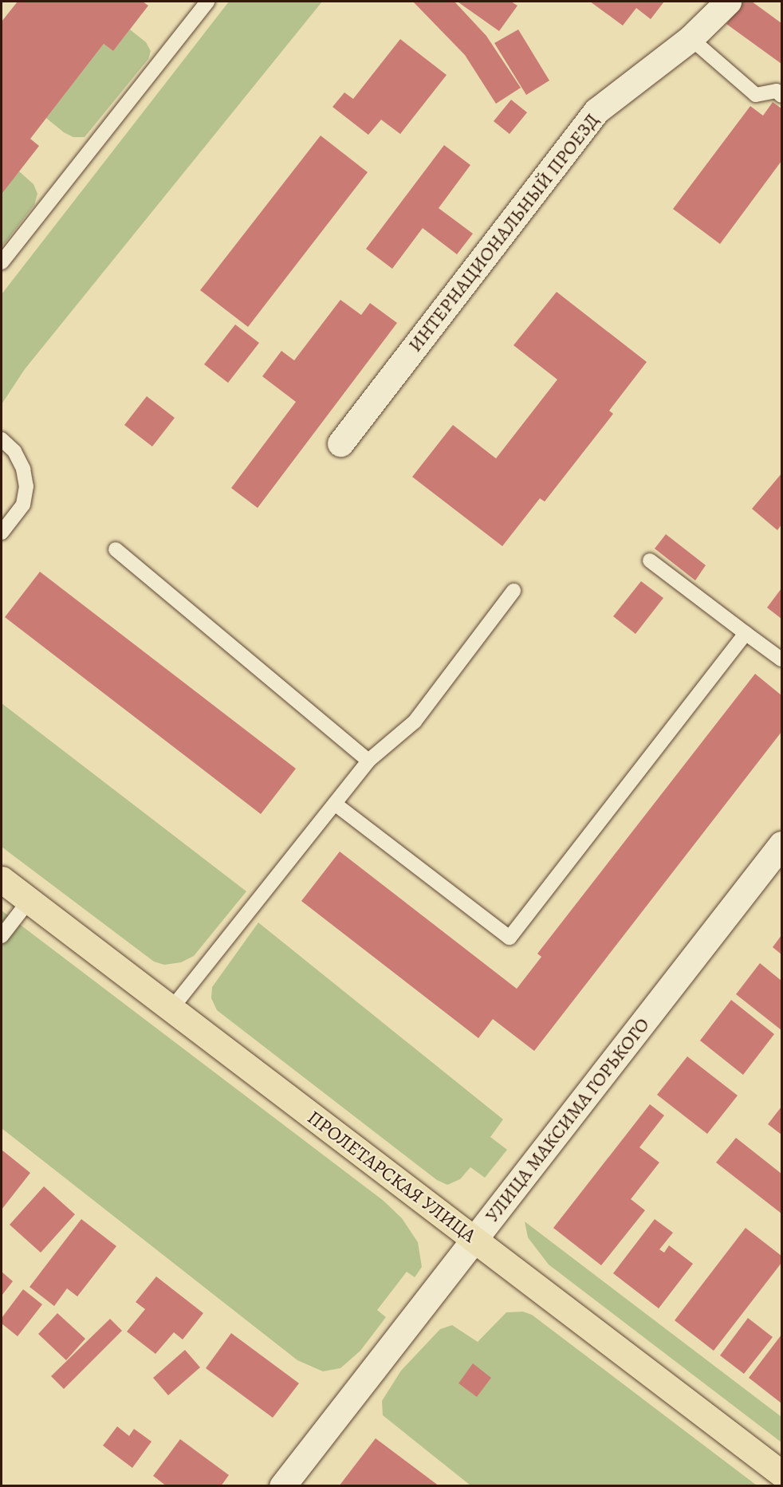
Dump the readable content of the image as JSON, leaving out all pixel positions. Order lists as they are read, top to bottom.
{
  "streets": {
    "main road": ["ПРОЛЕТАРСКАЯ УЛИЦА"],
    "street": ["ИНТЕРНАЦИОНАЛЬНЫЙ ПРОЕЗД", "УЛИЦА МАКСИМА ГОРЬКОГО"]
  },
  "crossings": [
    ["УЛИЦА МАКСИМА ГОРЬКОГО", "ПРОЛЕТАРСКАЯ УЛИЦА"]
  ]
}
